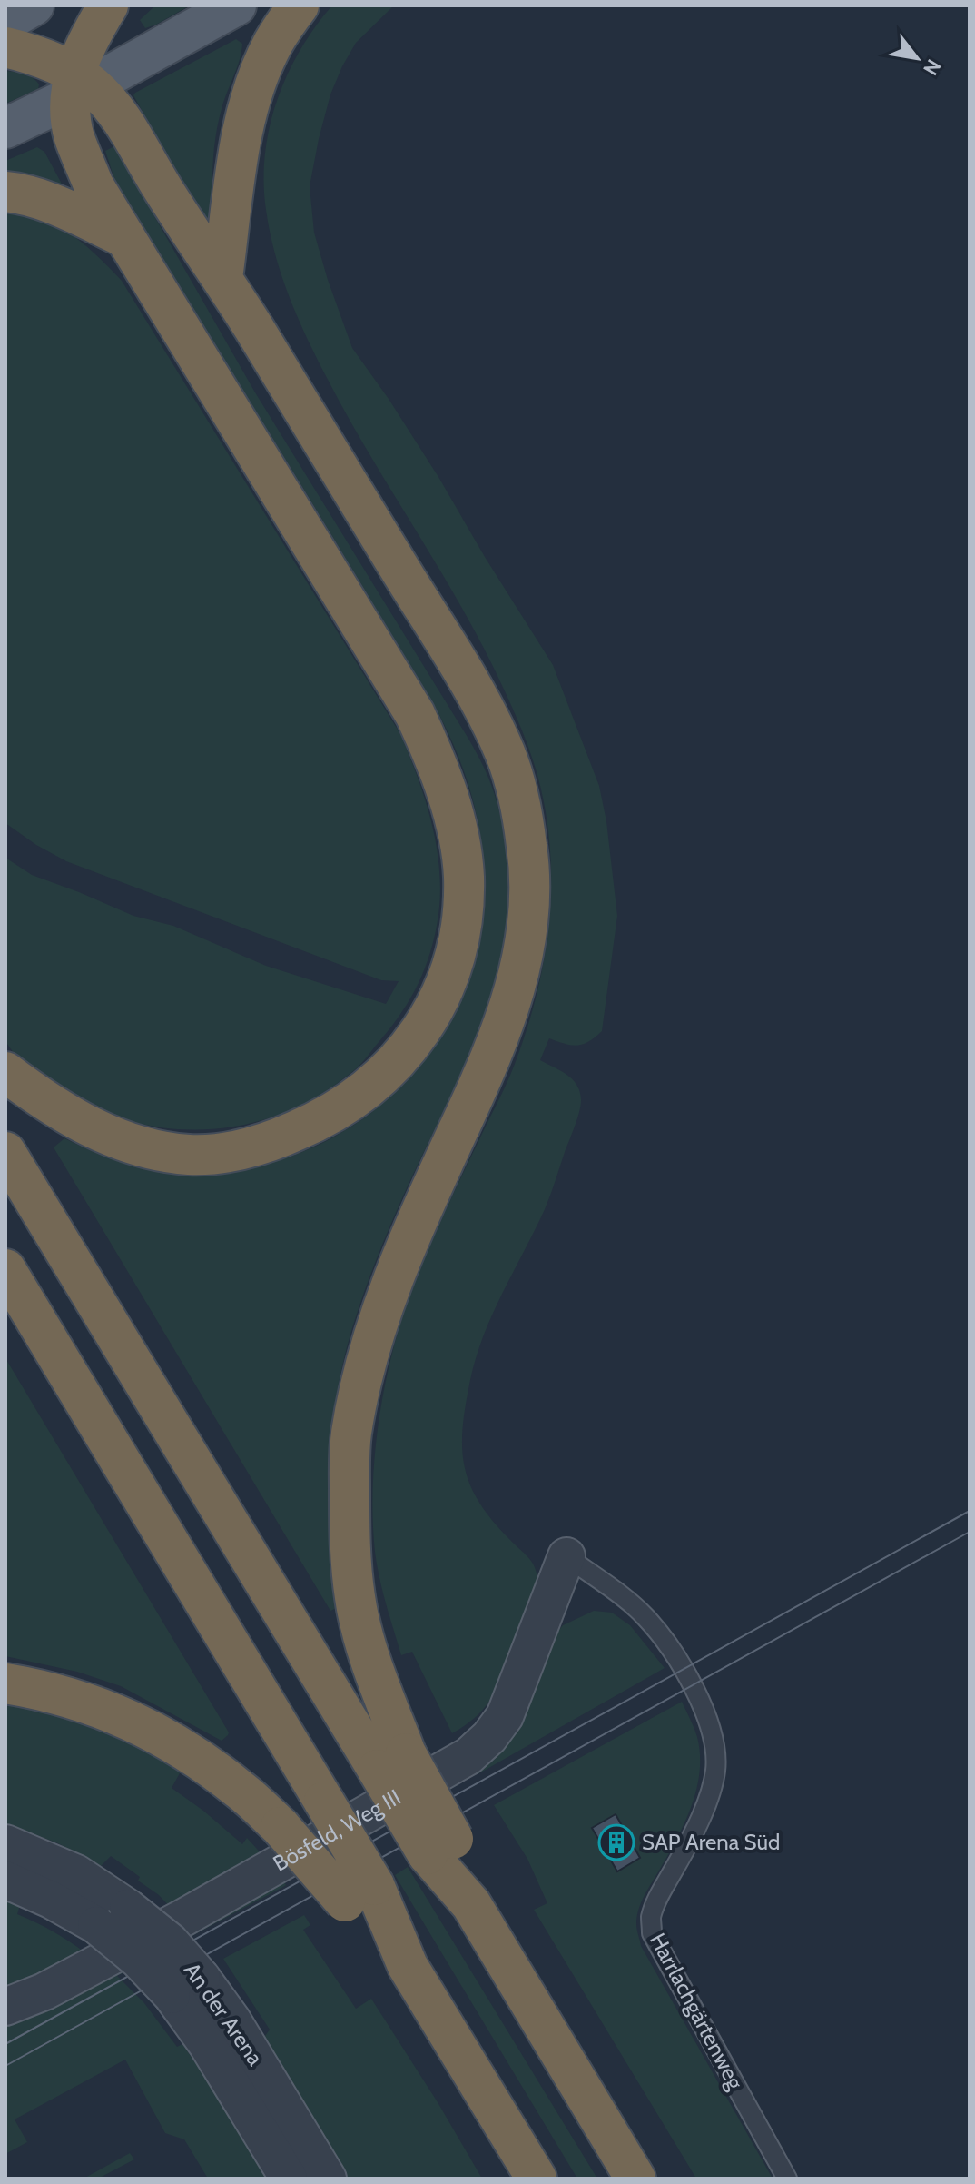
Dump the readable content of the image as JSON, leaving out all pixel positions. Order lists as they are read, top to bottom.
{
  "streets": {
    "street": ["Bösfeld, Weg III", "An der Arena"],
    "lane": ["Harrlachgärtenweg"]
  },
  "crossings": [
    ["Bösfeld, Weg III", "Harrlachgärtenweg"]
  ],
  "places": {
    "building": ["SAP Arena Süd"]
  },
  "north": "bottom right"
}
